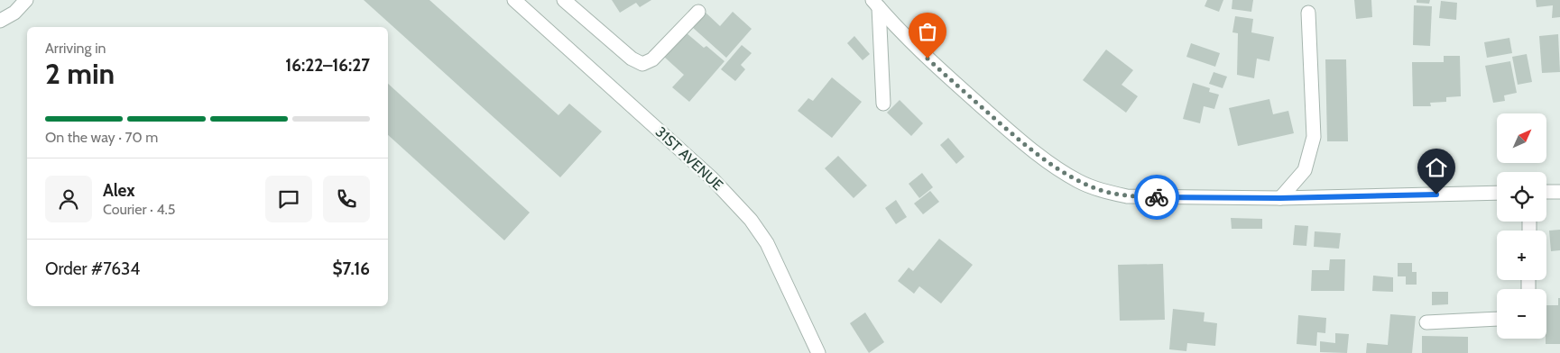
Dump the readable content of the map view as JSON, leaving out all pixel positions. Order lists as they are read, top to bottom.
{
  "streets": {
    "street": ["31ST AVENUE"]
  },
  "north": "top right",
  "page": {
    "heading": ["2 min", "Arriving in", "16:22–16:27"],
    "panel": [
      "Alex",
      "Courier · 4.5",
      "Order #7634",
      "$7.16"
    ],
    "bar": "On the way · 70 m",
    "map_buttons": ["+", "−"]
  }
}
